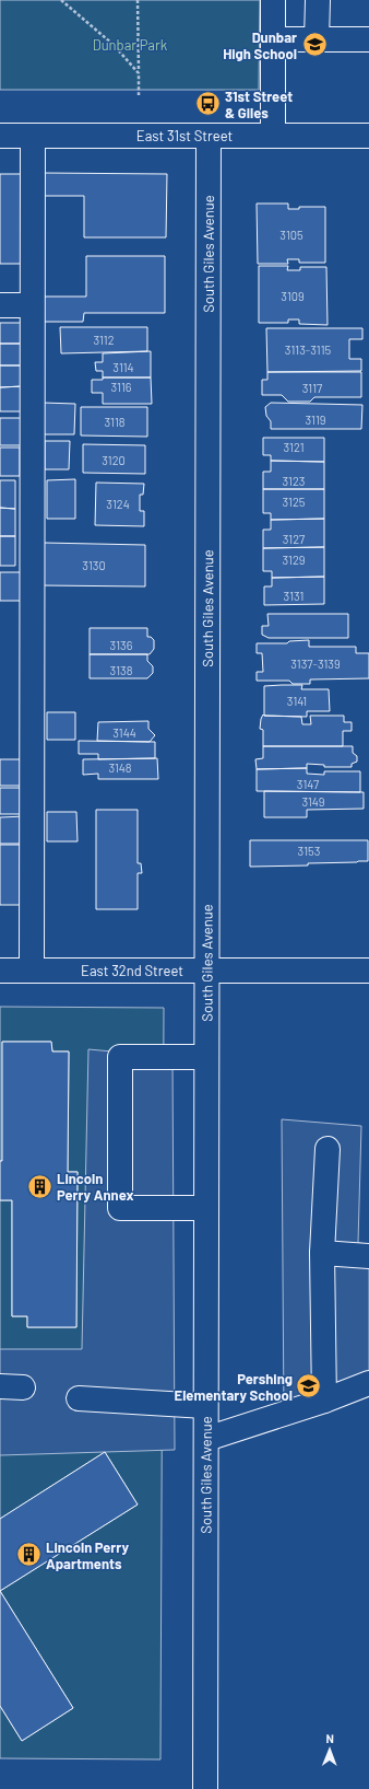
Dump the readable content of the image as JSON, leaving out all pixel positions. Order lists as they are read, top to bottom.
{
  "streets": {
    "street": ["East 31st Street", "South Giles Avenue", "East 32nd Street"]
  },
  "crossings": [
    ["East 31st Street", "South Giles Avenue"],
    ["South Giles Avenue", "East 32nd Street"]
  ],
  "parks": ["Dunbar Park"],
  "places": {
    "school or university": ["Dunbar High School", "Pershing Elementary School"],
    "bus stop": ["31st Street & Giles"],
    "building": ["Lincoln Perry Annex", "Lincoln Perry Apartments"]
  },
  "house_numbers": [
    "3105",
    "3109",
    "3112",
    "3113-3115",
    "3114",
    "3116",
    "3117",
    "3119",
    "3118",
    "3121",
    "3120",
    "3123",
    "3125",
    "3124",
    "3127",
    "3129",
    "3130",
    "3131",
    "3136",
    "3137-3139",
    "3138",
    "3141",
    "3144",
    "3148",
    "3147",
    "3149",
    "3153"
  ],
  "north": "top"
}
